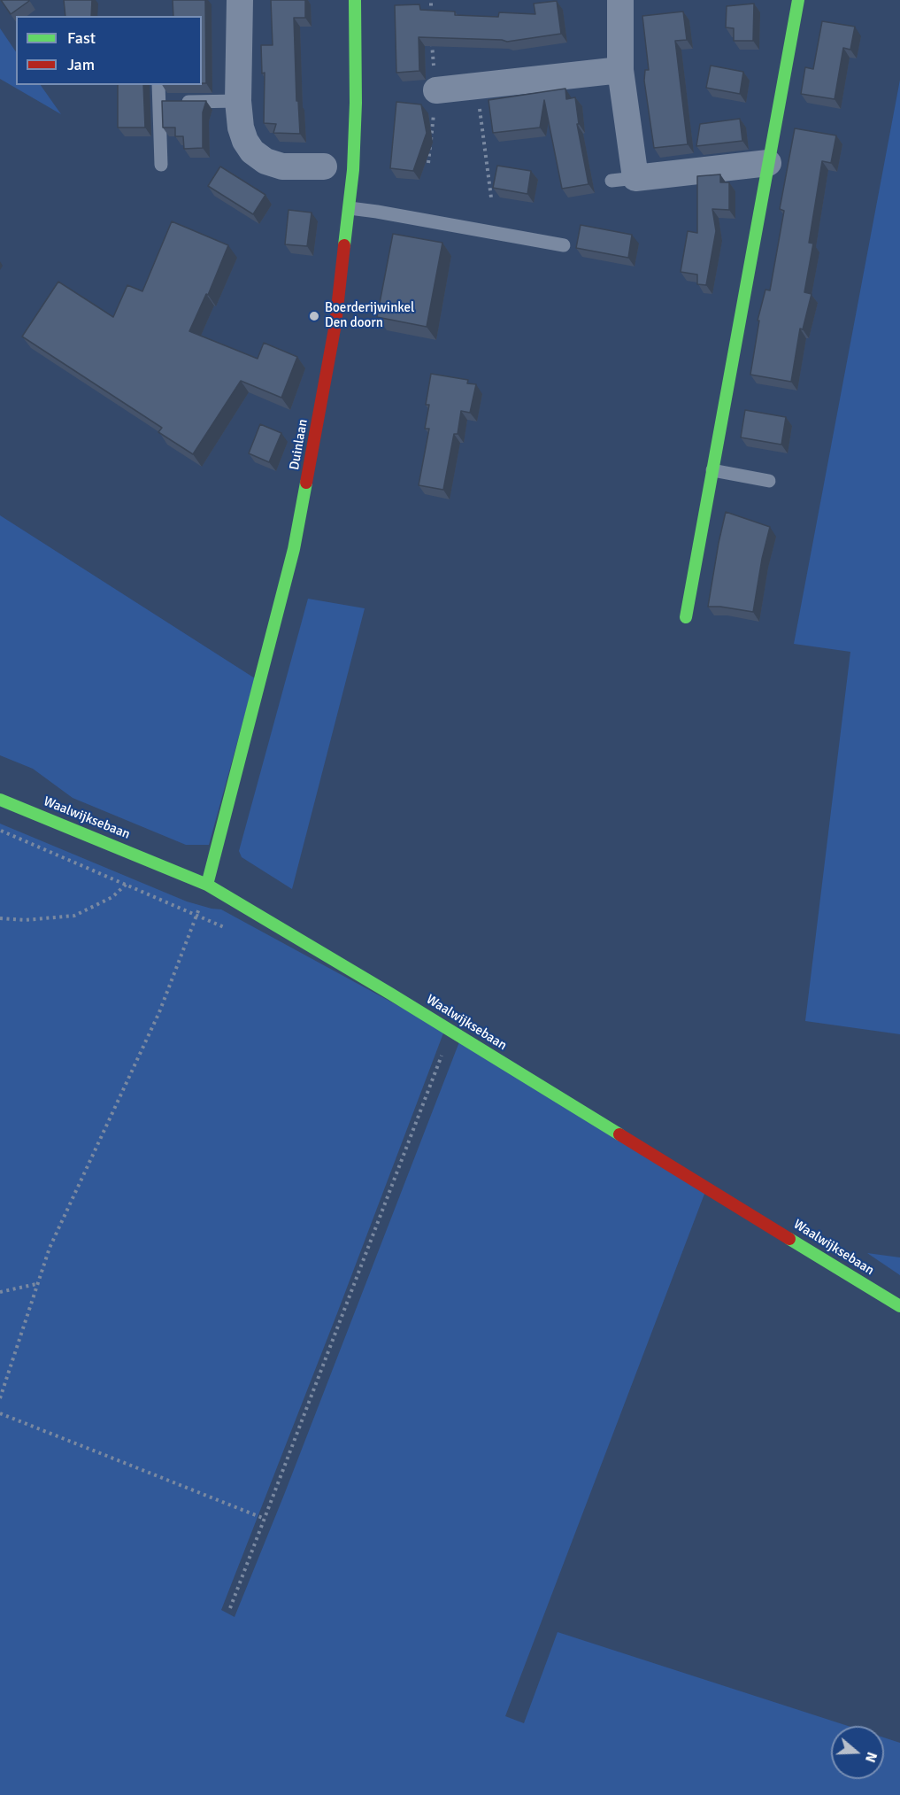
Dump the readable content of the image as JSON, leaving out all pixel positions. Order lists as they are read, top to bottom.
{
  "streets": {
    "street": ["Duinlaan", "Waalwijksebaan"]
  },
  "crossings": [
    ["Duinlaan", "Waalwijksebaan"]
  ],
  "places": ["Boerderijwinkel Den doorn"],
  "legend": ["Fast", "Jam"],
  "north": "right"
}
